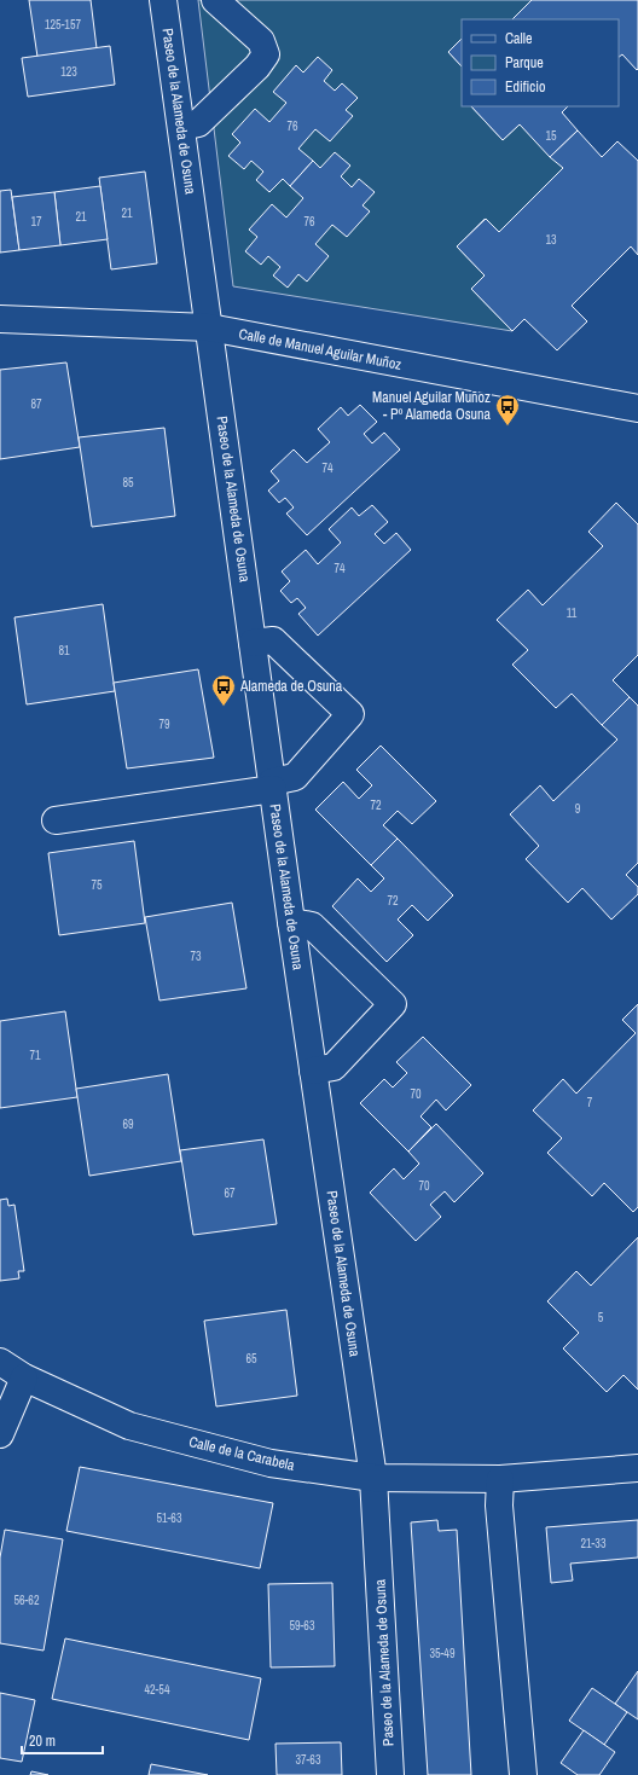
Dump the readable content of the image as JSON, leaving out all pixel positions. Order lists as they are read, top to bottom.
{
  "streets": {
    "street": ["Paseo de la Alameda de Osuna", "Calle de Manuel Aguilar Muñoz", "Calle de la Carabela"]
  },
  "crossings": [
    ["Paseo de la Alameda de Osuna", "Calle de Manuel Aguilar Muñoz"],
    ["Paseo de la Alameda de Osuna", "Calle de la Carabela"]
  ],
  "places": {
    "bus stop": ["Manuel Aguilar Muñoz - Pº Alameda Osuna", "Alameda de Osuna"]
  },
  "house_numbers": [
    "125-157",
    "123",
    "76",
    "15",
    "21",
    "21",
    "17",
    "76",
    "13",
    "87",
    "74",
    "85",
    "74",
    "11",
    "81",
    "79",
    "72",
    "9",
    "75",
    "72",
    "73",
    "71",
    "70",
    "7",
    "69",
    "70",
    "67",
    "5",
    "65",
    "51-63",
    "21-33",
    "56-62",
    "59-63",
    "35-49",
    "42-54",
    "37-63"
  ],
  "legend": ["Calle", "Parque", "Edificio"],
  "scale_bar": "20 m"
}
